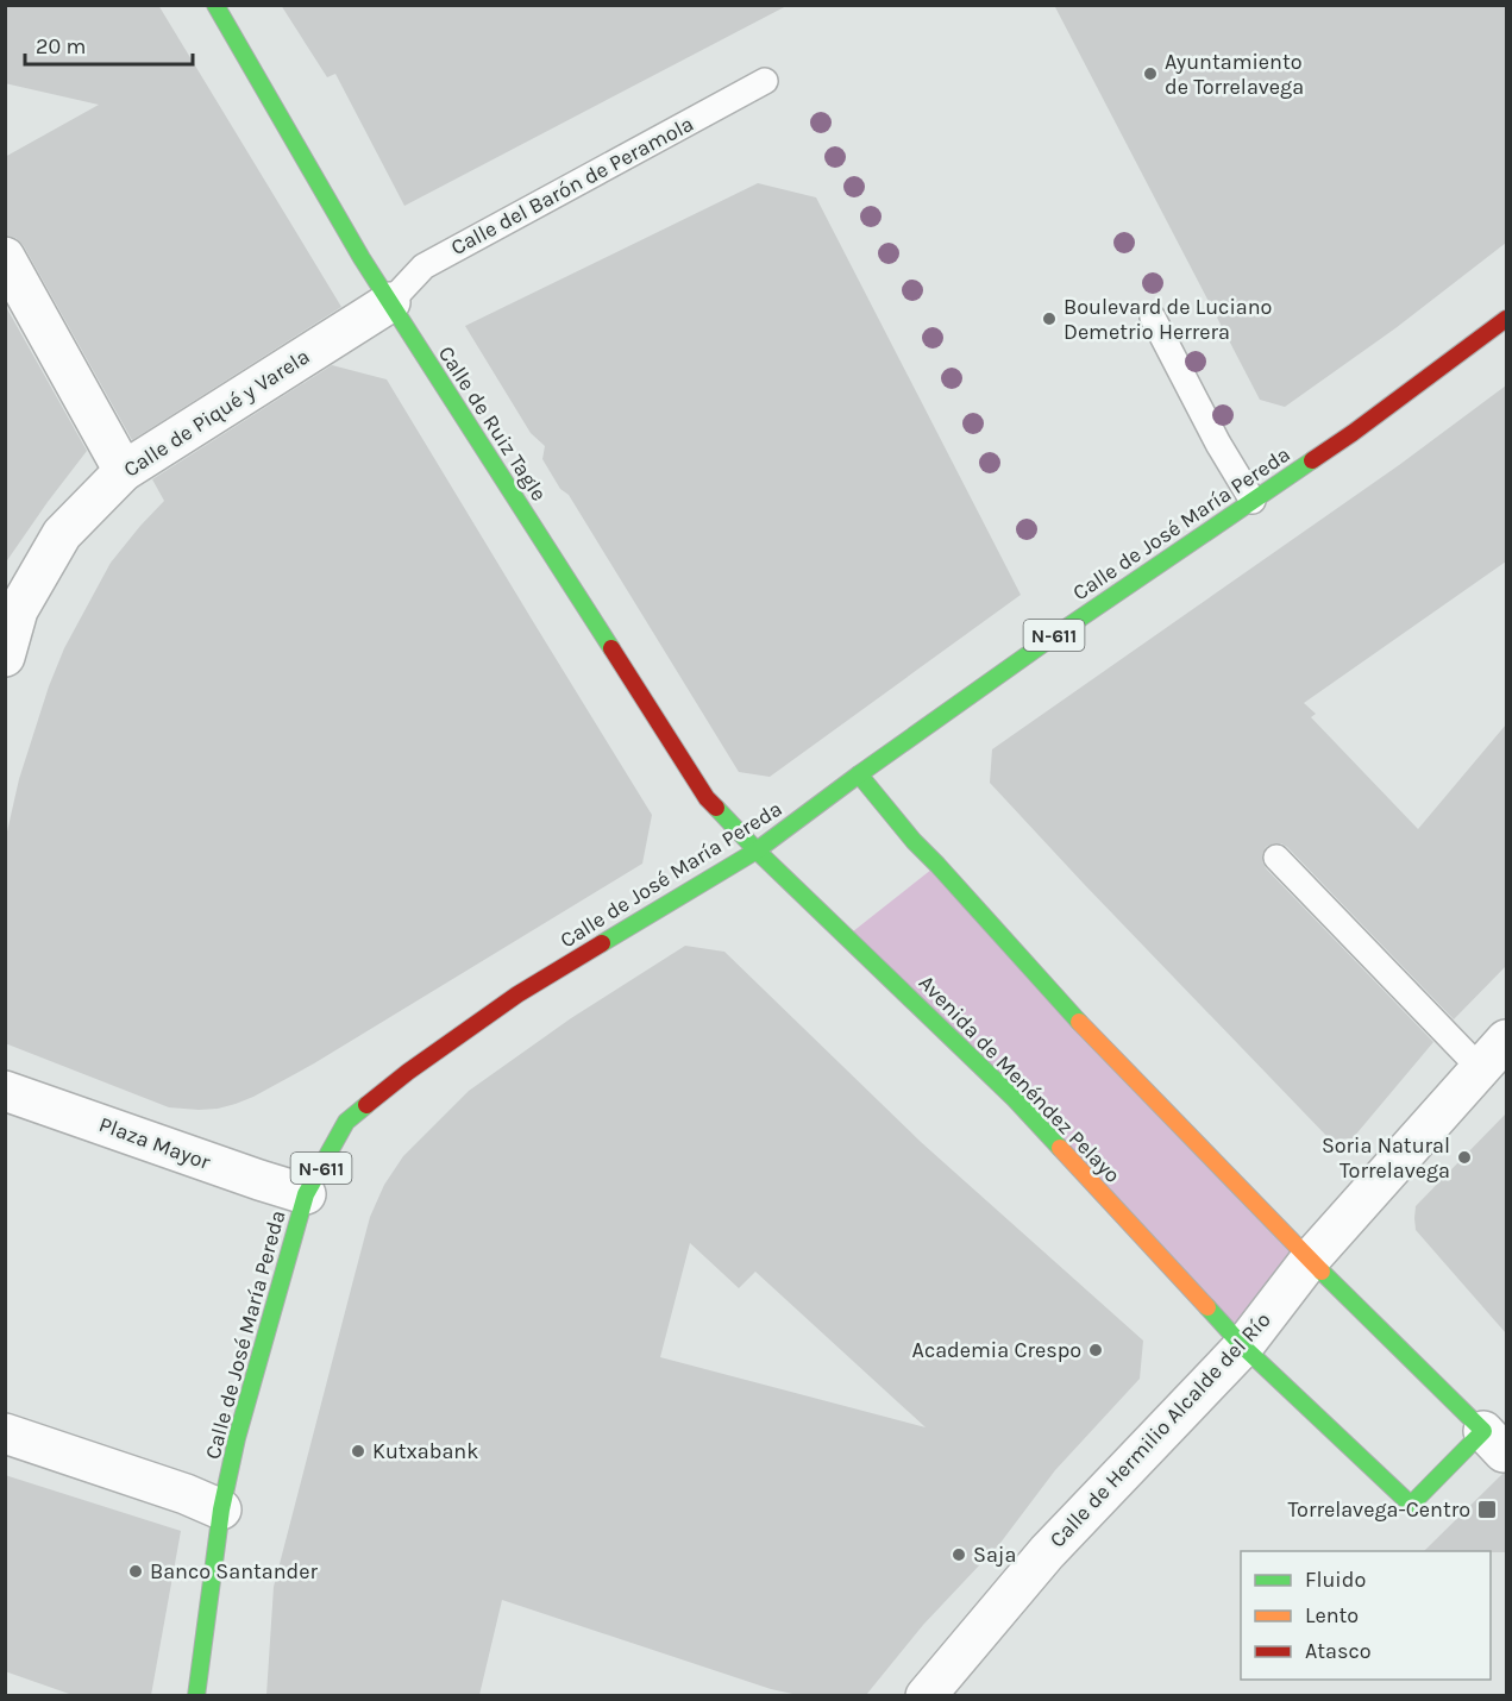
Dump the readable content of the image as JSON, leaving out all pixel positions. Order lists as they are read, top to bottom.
{
  "streets": {
    "main road": [
      "Calle de Ruiz Tagle",
      "Calle de José María Pereda",
      "N-611",
      "Avenida de Menéndez Pelayo"
    ],
    "street": ["Calle de Piqué y Varela", "Plaza Mayor", "Calle de Hermilio Alcalde del Río"],
    "lane": ["Calle del Barón de Peramola"]
  },
  "crossings": [
    ["Calle del Barón de Peramola", "Calle de Piqué y Varela"],
    ["Calle del Barón de Peramola", "Calle de Ruiz Tagle"],
    ["Calle de Piqué y Varela", "Calle de Ruiz Tagle"],
    ["Calle de Ruiz Tagle", "Calle de José María Pereda"],
    ["Calle de Ruiz Tagle", "Avenida de Menéndez Pelayo"],
    ["Calle de José María Pereda", "Avenida de Menéndez Pelayo"],
    ["Calle de José María Pereda", "Plaza Mayor"],
    ["Avenida de Menéndez Pelayo", "Calle de Hermilio Alcalde del Río"]
  ],
  "places": {
    "other": [
      "Ayuntamiento de Torrelavega",
      "Boulevard de Luciano Demetrio Herrera",
      "Soria Natural Torrelavega",
      "Academia Crespo",
      "Kutxabank",
      "Saja",
      "Banco Santander"
    ],
    "transit": ["Torrelavega-Centro"]
  },
  "legend": ["Fluido", "Lento", "Atasco"],
  "scale_bar": "20 m"
}
